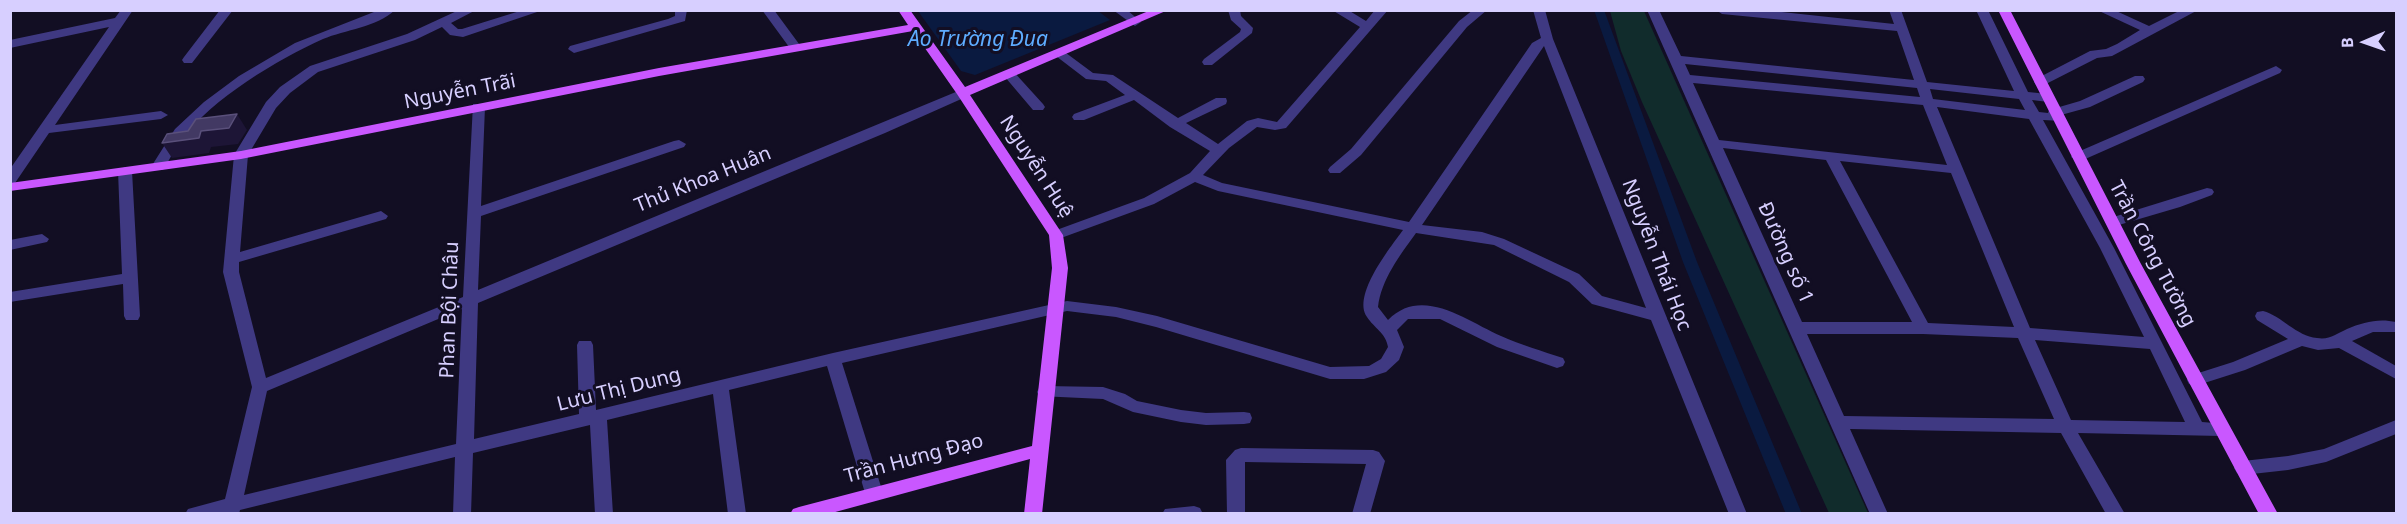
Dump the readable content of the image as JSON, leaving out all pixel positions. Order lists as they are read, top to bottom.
{
  "streets": {
    "main road": [
      "Nguyễn Trãi",
      "Nguyễn Huệ",
      "Thủ Khoa Huân",
      "Trần Công Tường",
      "Trần Hưng Đạo"
    ],
    "street": [
      "Đường số 1",
      "Nguyễn Thái Học",
      "Phan Bội Châu",
      "Lưu Thị Dung"
    ]
  },
  "crossings": [
    ["Nguyễn Trãi", "Nguyễn Huệ"],
    ["Nguyễn Trãi", "Phan Bội Châu"],
    ["Nguyễn Huệ", "Thủ Khoa Huân"],
    ["Nguyễn Huệ", "Lưu Thị Dung"],
    ["Nguyễn Huệ", "Trần Hưng Đạo"],
    ["Thủ Khoa Huân", "Phan Bội Châu"],
    ["Phan Bội Châu", "Lưu Thị Dung"]
  ],
  "water": ["Ao Trường Đua"],
  "north": "left"
}
